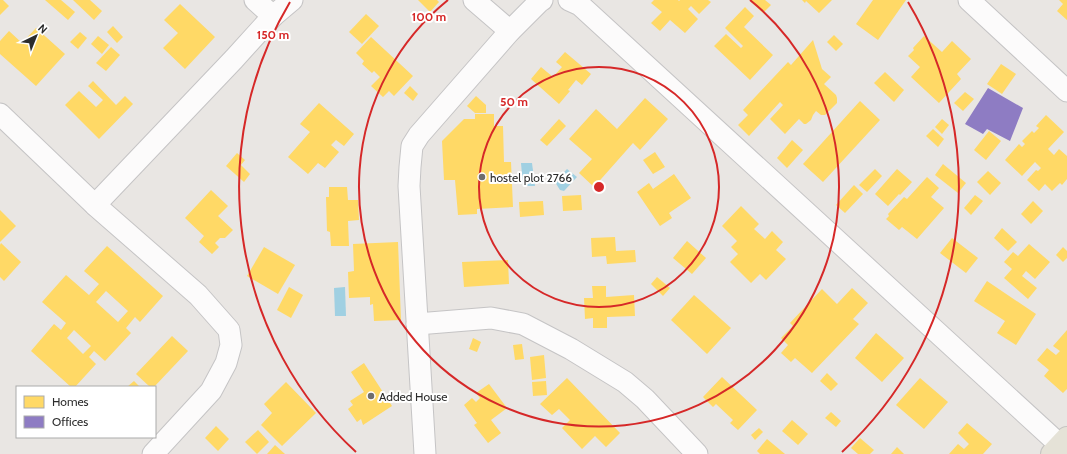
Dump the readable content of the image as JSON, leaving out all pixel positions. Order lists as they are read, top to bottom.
{
  "places": ["hostel plot 2766", "Added House"],
  "legend": ["Homes", "Offices"],
  "north": "top right",
  "rings": ["100 m", "150 m", "50 m"]
}
